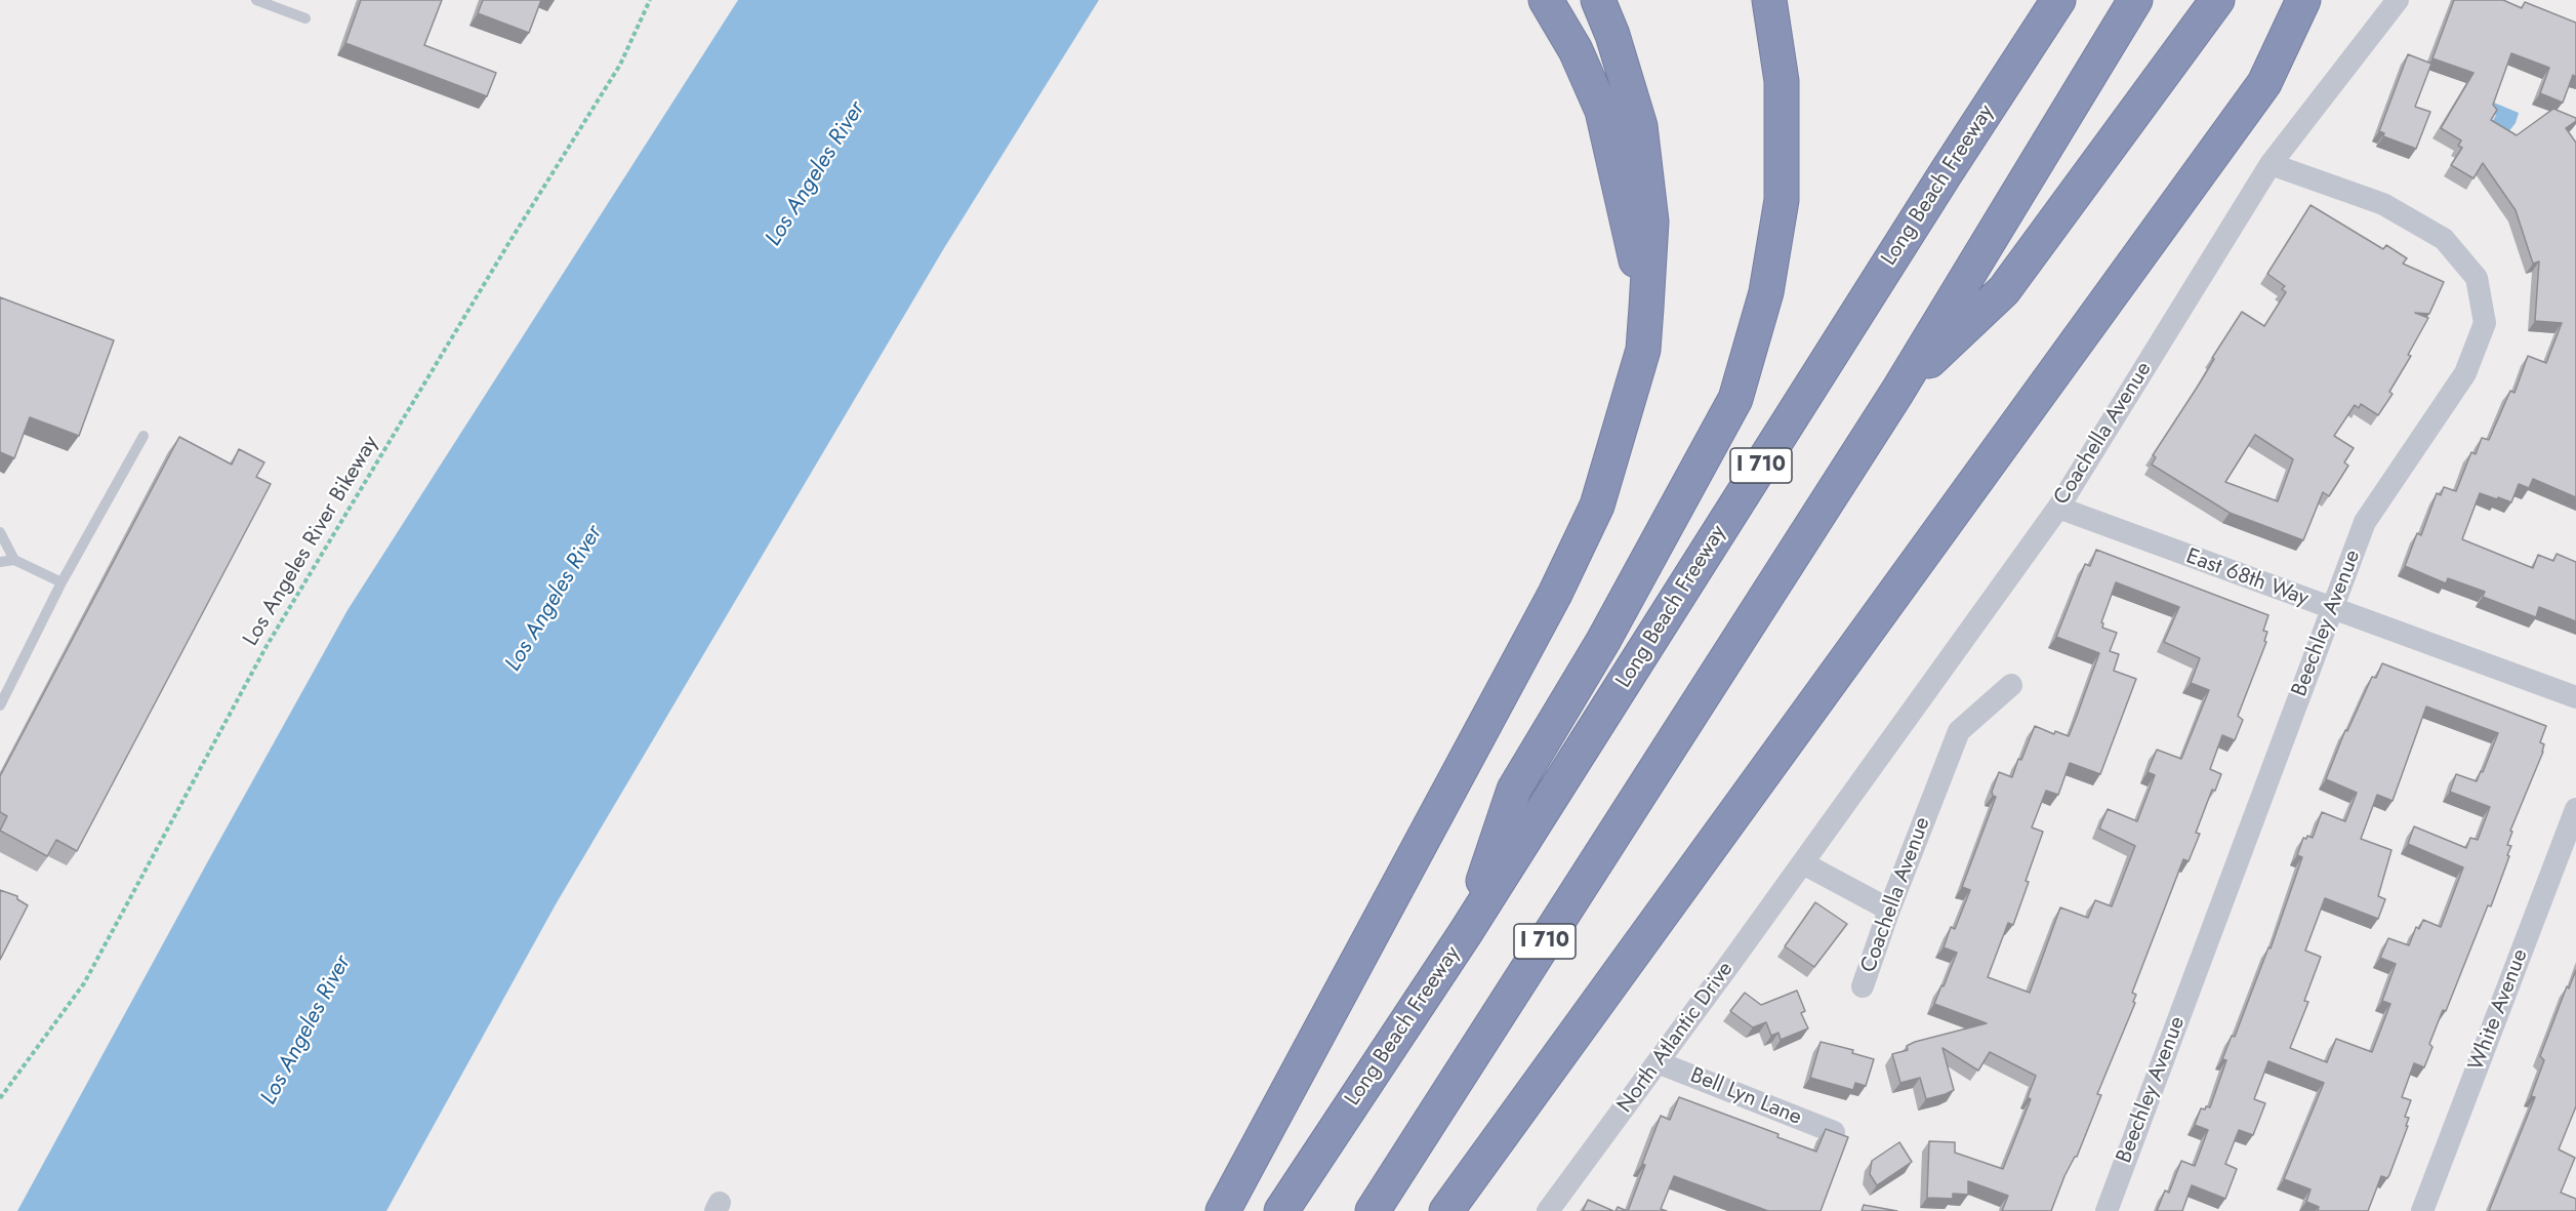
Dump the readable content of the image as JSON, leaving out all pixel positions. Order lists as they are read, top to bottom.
{
  "streets": {
    "highway": ["Long Beach Freeway", "I 710"],
    "street": [
      "Coachella Avenue",
      "East 68th Way",
      "Beechley Avenue",
      "White Avenue",
      "North Atlantic Drive",
      "Bell Lyn Lane"
    ],
    "path": ["Los Angeles River Bikeway"]
  },
  "crossings": [
    ["Coachella Avenue", "East 68th Way"],
    ["Coachella Avenue", "Beechley Avenue"],
    ["Coachella Avenue", "North Atlantic Drive"],
    ["East 68th Way", "Beechley Avenue"],
    ["North Atlantic Drive", "Bell Lyn Lane"]
  ],
  "water": ["Los Angeles River"]
}
